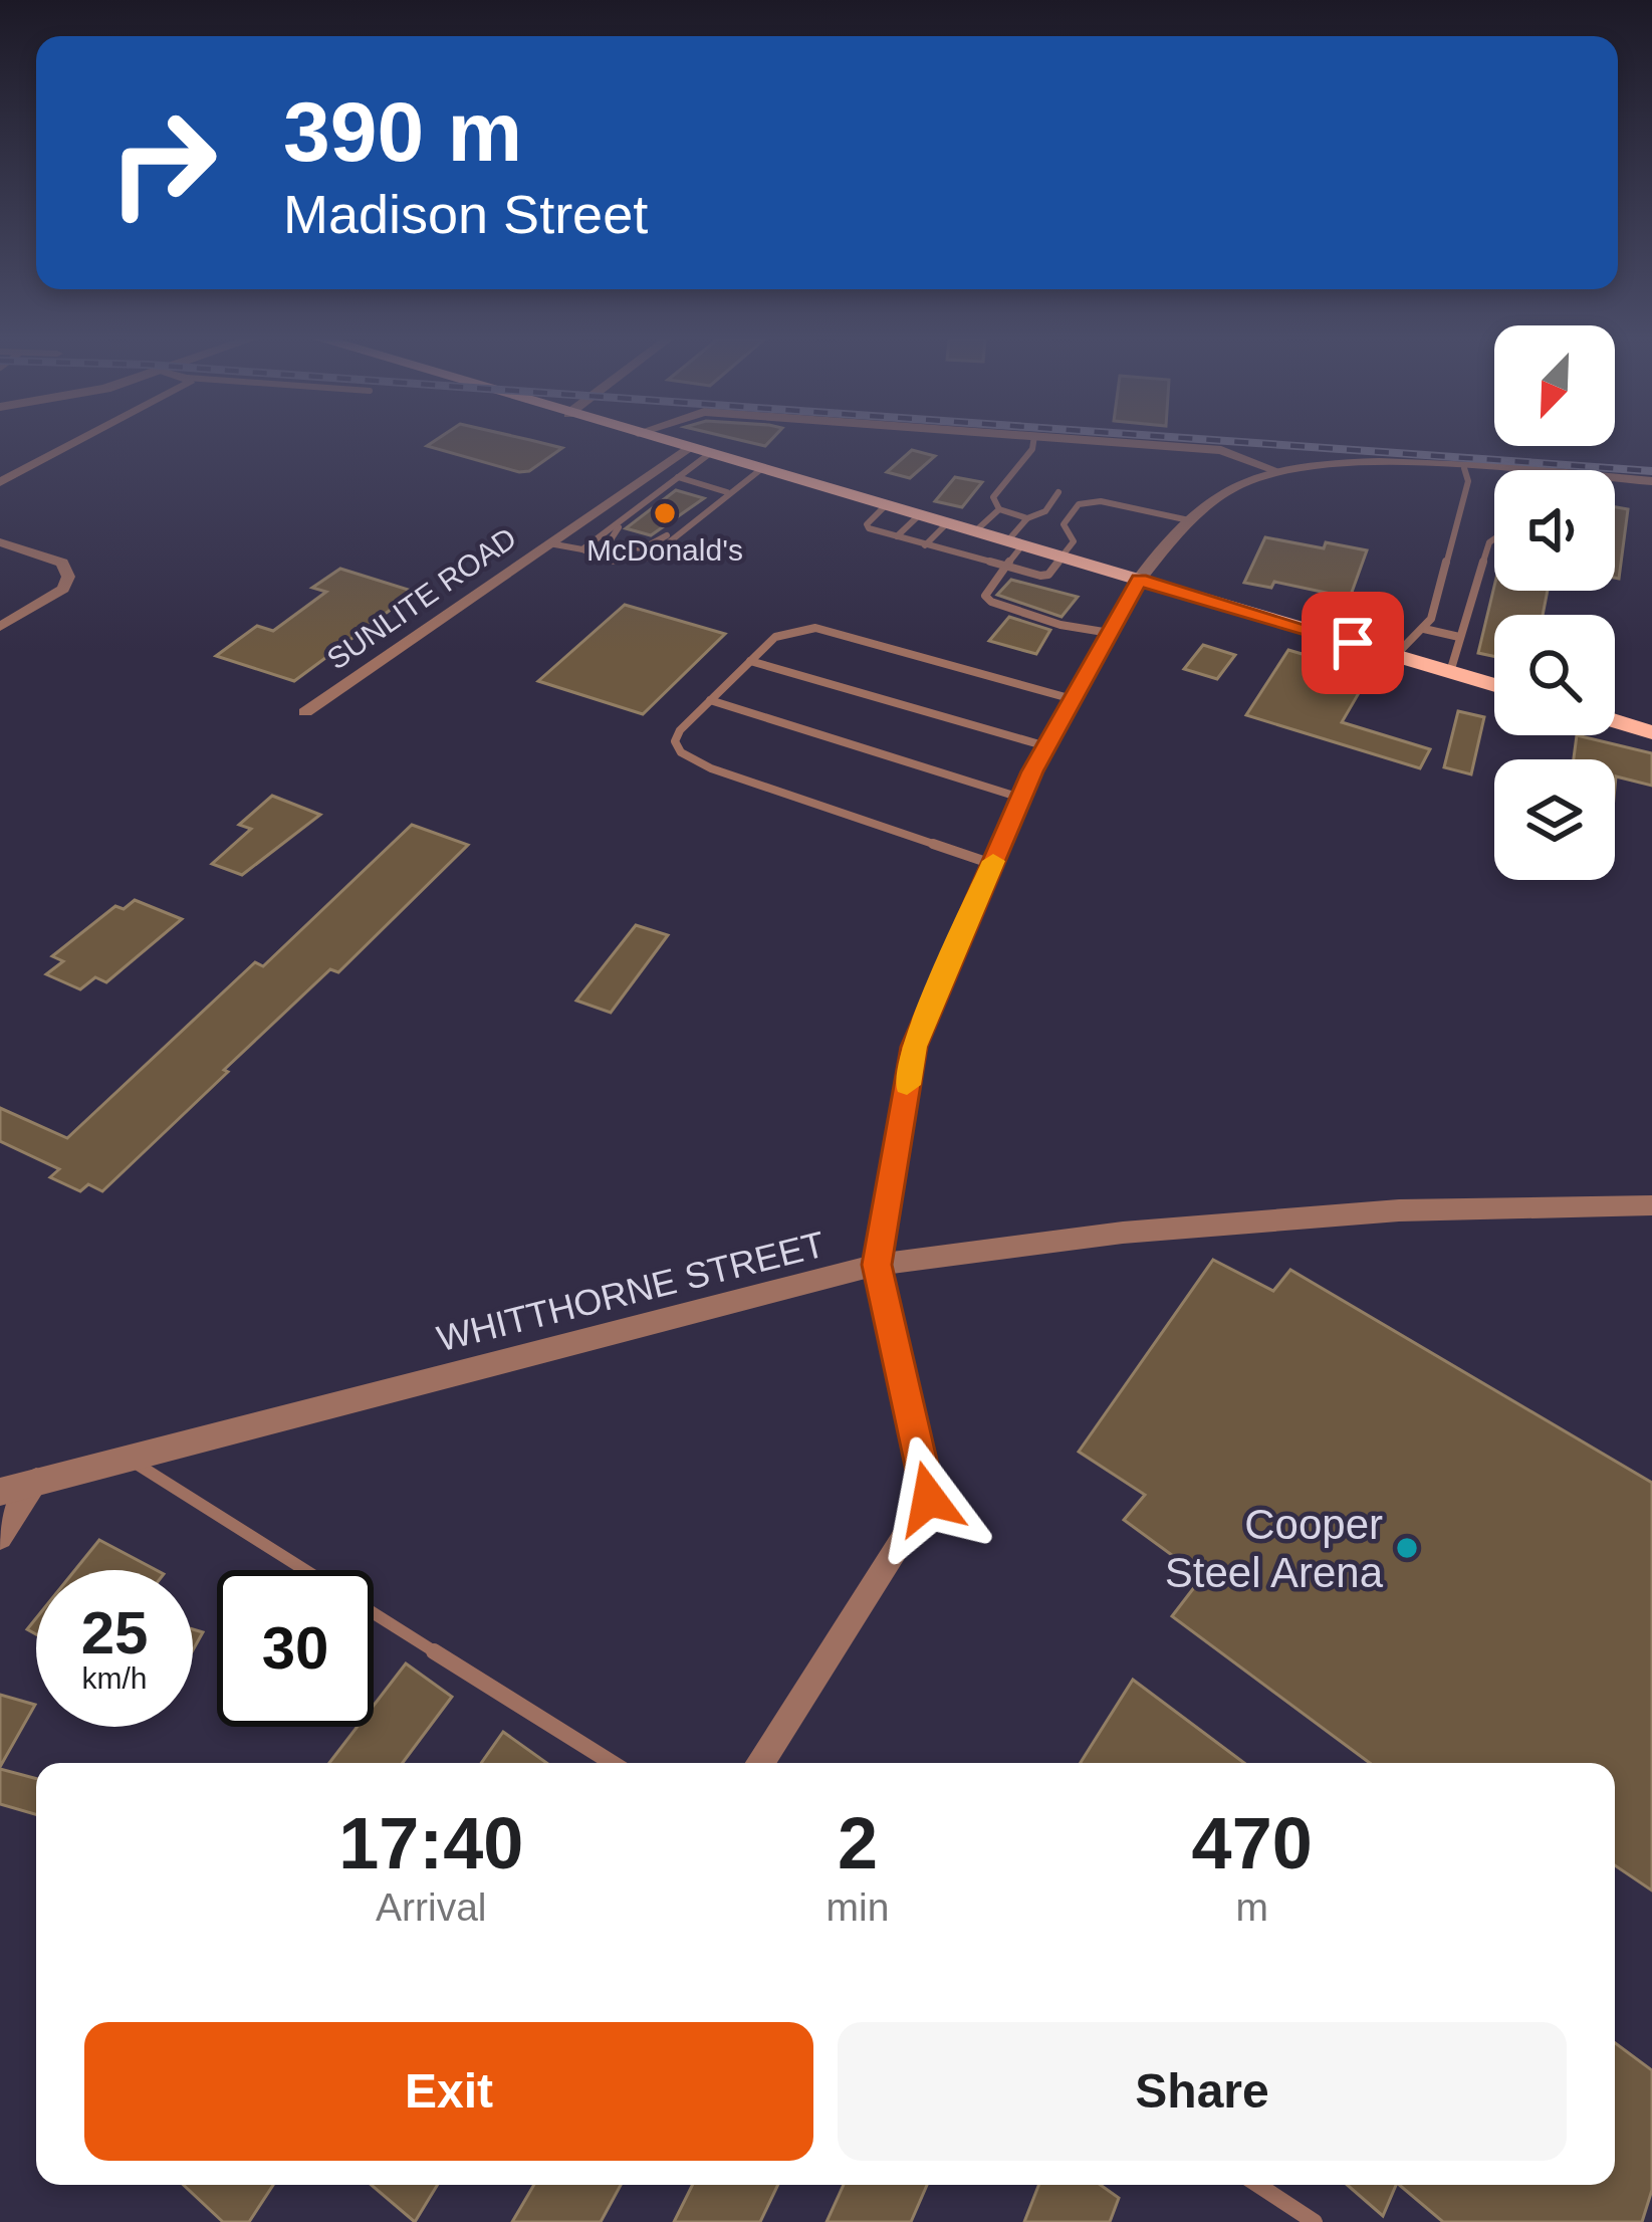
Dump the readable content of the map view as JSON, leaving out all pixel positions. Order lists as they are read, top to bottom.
{
  "streets": {
    "street": ["SUNLITE ROAD", "WHITTHORNE STREET"]
  },
  "places": ["McDonald's", "Cooper Steel Arena"],
  "north": "bottom left",
  "page": {
    "turn": ["390 m", "Madison Street"],
    "speed": "25 km/h",
    "limit": "30",
    "eta": [
      "17:40",
      "Arrival",
      "2",
      "min",
      "470",
      "m"
    ],
    "buttons": ["Exit", "Share"]
  }
}
